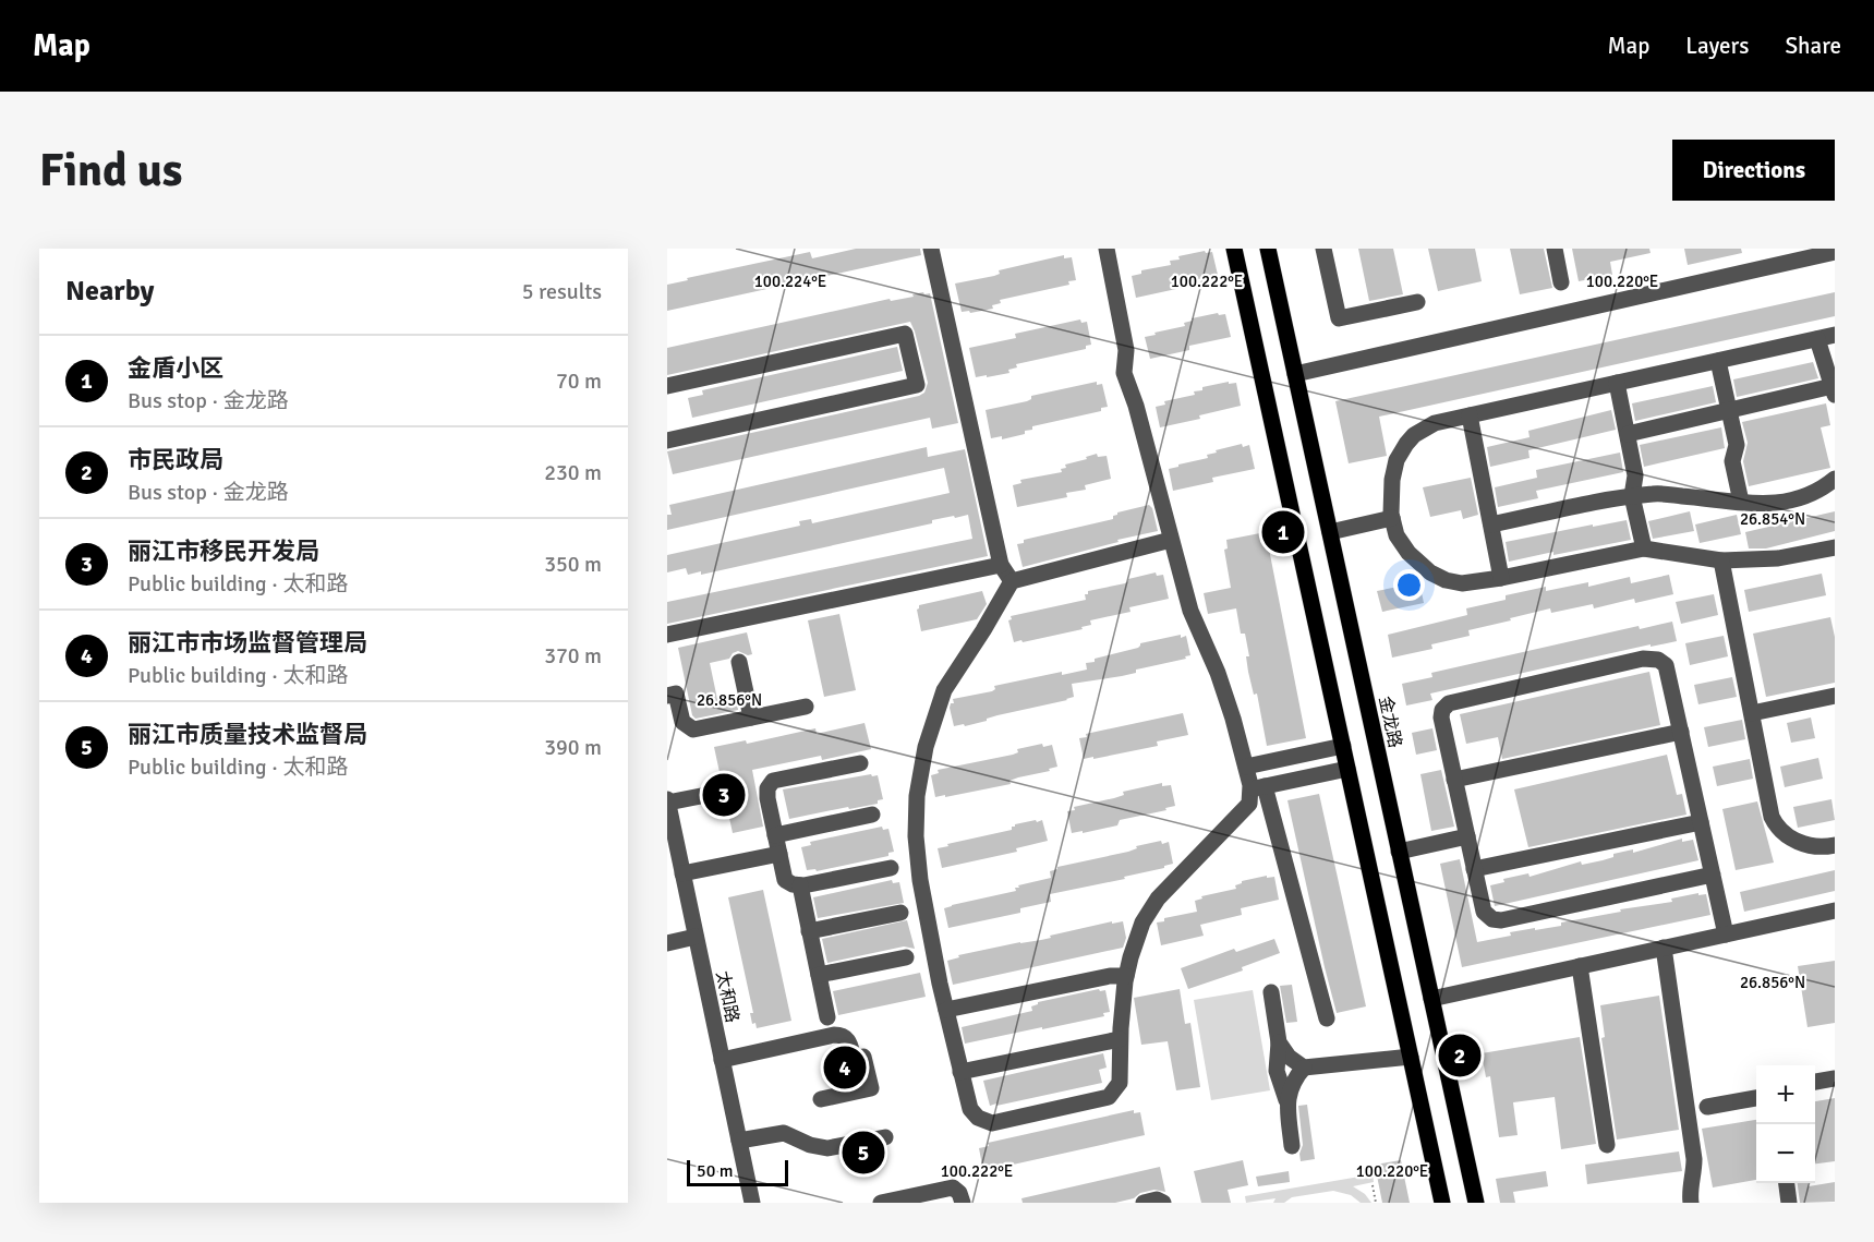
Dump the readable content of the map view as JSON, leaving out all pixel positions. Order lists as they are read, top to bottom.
{
  "streets": {
    "main road": ["金龙路"],
    "street": ["太和路"]
  },
  "scale_bar": "50 m",
  "page": {
    "header": "Map",
    "nav": ["Map", "Layers", "Share"],
    "buttons": "Directions",
    "title": "Find us",
    "heading": ["Nearby", "5 results"],
    "list": [
      {
        "mark": "1",
        "name": "金盾小区",
        "note": "Bus stop · 金龙路",
        "value": "70 m"
      },
      {
        "mark": "2",
        "name": "市民政局",
        "note": "Bus stop · 金龙路",
        "value": "230 m"
      },
      {
        "mark": "3",
        "name": "丽江市移民开发局",
        "note": "Public building · 太和路",
        "value": "350 m"
      },
      {
        "mark": "4",
        "name": "丽江市市场监督管理局",
        "note": "Public building · 太和路",
        "value": "370 m"
      },
      {
        "mark": "5",
        "name": "丽江市质量技术监督局",
        "note": "Public building · 太和路",
        "value": "390 m"
      }
    ],
    "pins": [
      "1",
      "3",
      "2",
      "4",
      "5"
    ],
    "map_buttons": ["+", "−"],
    "scale": "50 m"
  },
  "coordinates": [
    "100.224°E",
    "100.222°E",
    "100.220°E",
    "26.854°N",
    "26.856°N"
  ]
}
